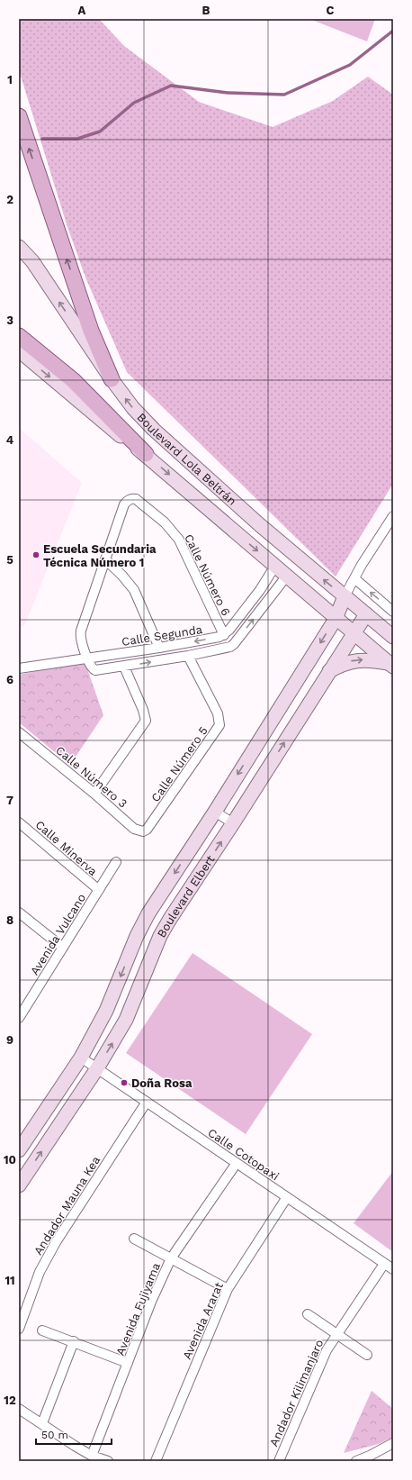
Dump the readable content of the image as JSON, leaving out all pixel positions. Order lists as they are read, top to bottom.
{
  "streets": {
    "street": [
      "Boulevard Lola Beltrán",
      "Calle Número 6",
      "Calle Segunda",
      "Calle Número 5",
      "Calle Número 3",
      "Calle Minerva",
      "Boulevard Elbert",
      "Avenida Vulcano",
      "Calle Cotopaxi",
      "Andador Mauna Kea",
      "Avenida Fujiyama",
      "Avenida Ararat",
      "Andador Kilimanjaro"
    ]
  },
  "crossings": [
    ["Boulevard Lola Beltrán", "Calle Segunda"],
    ["Boulevard Lola Beltrán", "Boulevard Elbert"],
    ["Calle Número 6", "Calle Segunda"],
    ["Calle Segunda", "Calle Número 5"],
    ["Calle Número 5", "Calle Número 3"],
    ["Calle Minerva", "Avenida Vulcano"],
    ["Boulevard Elbert", "Calle Cotopaxi"],
    ["Calle Cotopaxi", "Andador Mauna Kea"],
    ["Calle Cotopaxi", "Avenida Fujiyama"],
    ["Calle Cotopaxi", "Avenida Ararat"],
    ["Calle Cotopaxi", "Andador Kilimanjaro"]
  ],
  "places": ["Escuela Secundaria Técnica Número 1", "Doña Rosa"],
  "scale_bar": "50 m",
  "grid": {
    "columns": ["A", "B", "C"],
    "rows": [
      "1",
      "2",
      "3",
      "4",
      "5",
      "6",
      "7",
      "8",
      "9",
      "10",
      "11",
      "12"
    ]
  }
}
